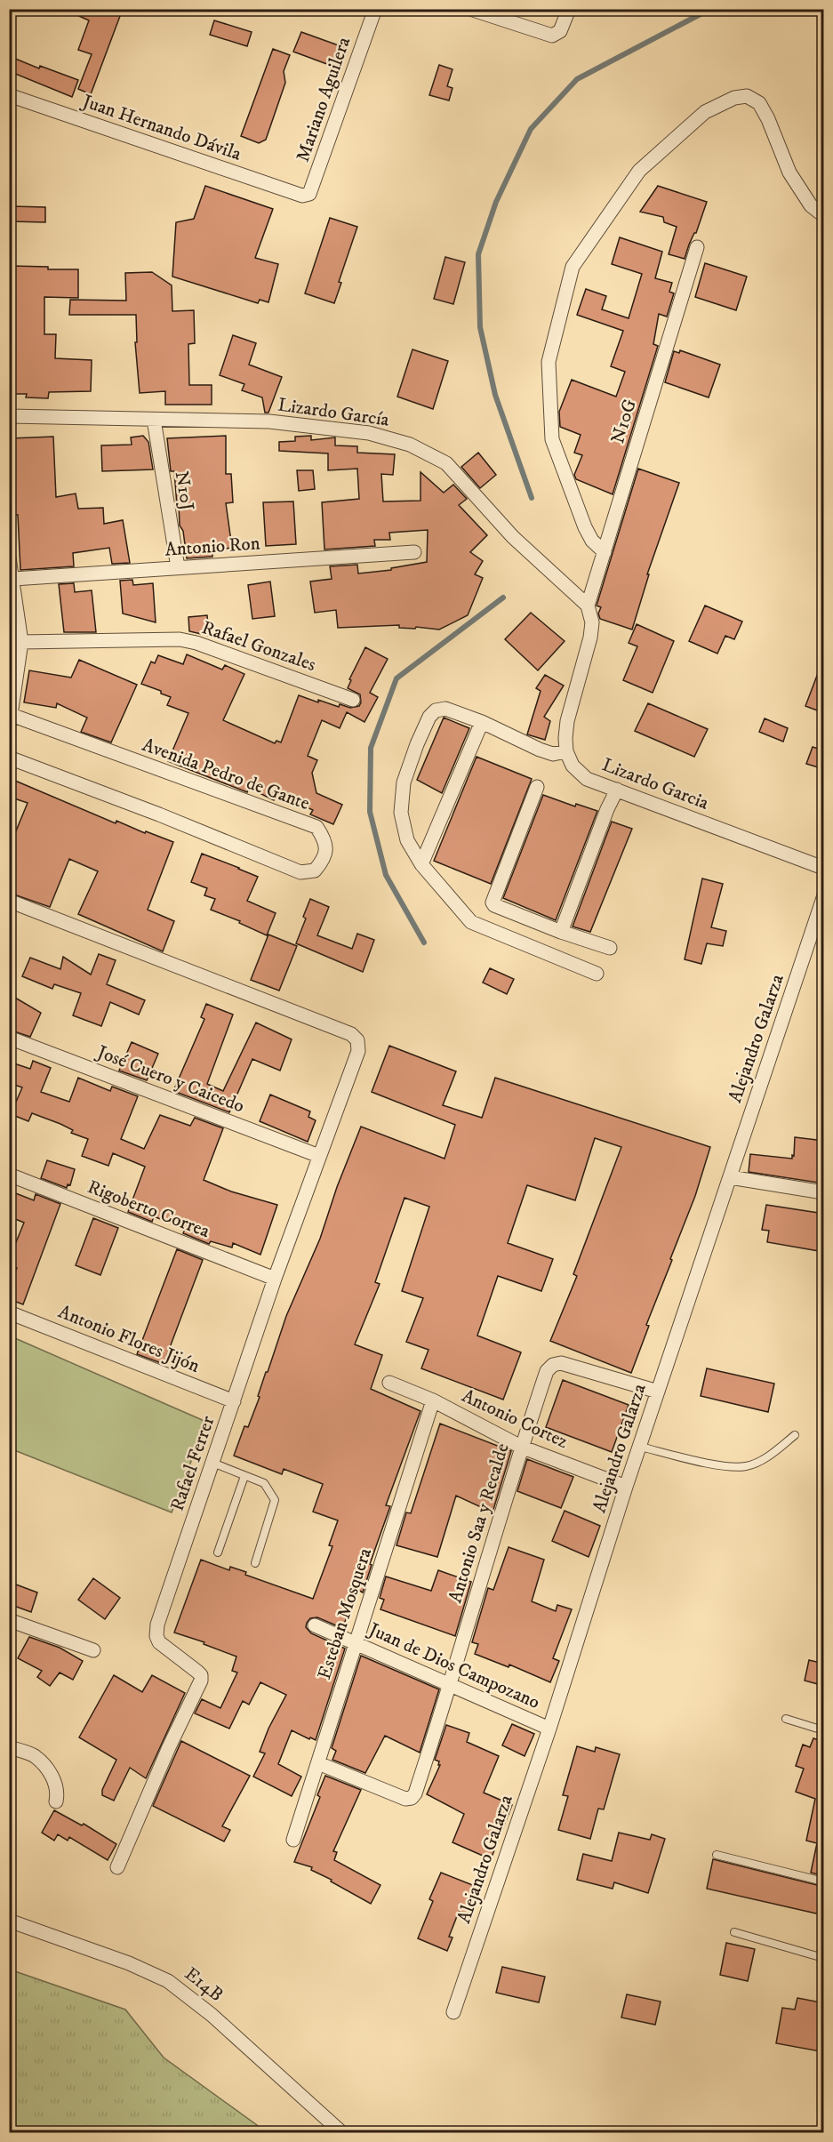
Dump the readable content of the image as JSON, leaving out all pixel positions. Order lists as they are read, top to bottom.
{
  "streets": {
    "street": [
      "Mariano Aguilera",
      "Juan Hernando Dávila",
      "Lizardo García",
      "N10G",
      "N10J",
      "Antonio Ron",
      "Rafael Gonzales",
      "Avenida Pedro de Gante",
      "Lizardo Garcia",
      "Alejandro Galarza",
      "José Cuero y Caicedo",
      "Rigoberto Correa",
      "Antonio Flores Jijón",
      "Antonio Cortez",
      "Rafael Ferrer",
      "Antonio Saa y Recalde",
      "Esteban Mosquera",
      "Juan de Dios Campozano",
      "E14B"
    ]
  },
  "crossings": [
    ["Mariano Aguilera", "Juan Hernando Dávila"],
    ["Lizardo García", "N10G"],
    ["Lizardo García", "N10J"],
    ["N10J", "Antonio Ron"],
    ["Alejandro Galarza", "Antonio Cortez"],
    ["Alejandro Galarza", "Antonio Saa y Recalde"],
    ["Alejandro Galarza", "Juan de Dios Campozano"],
    ["José Cuero y Caicedo", "Rafael Ferrer"],
    ["Rigoberto Correa", "Rafael Ferrer"],
    ["Antonio Flores Jijón", "Rafael Ferrer"],
    ["Antonio Cortez", "Antonio Saa y Recalde"],
    ["Antonio Cortez", "Esteban Mosquera"],
    ["Antonio Saa y Recalde", "Esteban Mosquera"],
    ["Antonio Saa y Recalde", "Juan de Dios Campozano"],
    ["Esteban Mosquera", "Juan de Dios Campozano"]
  ]
}
